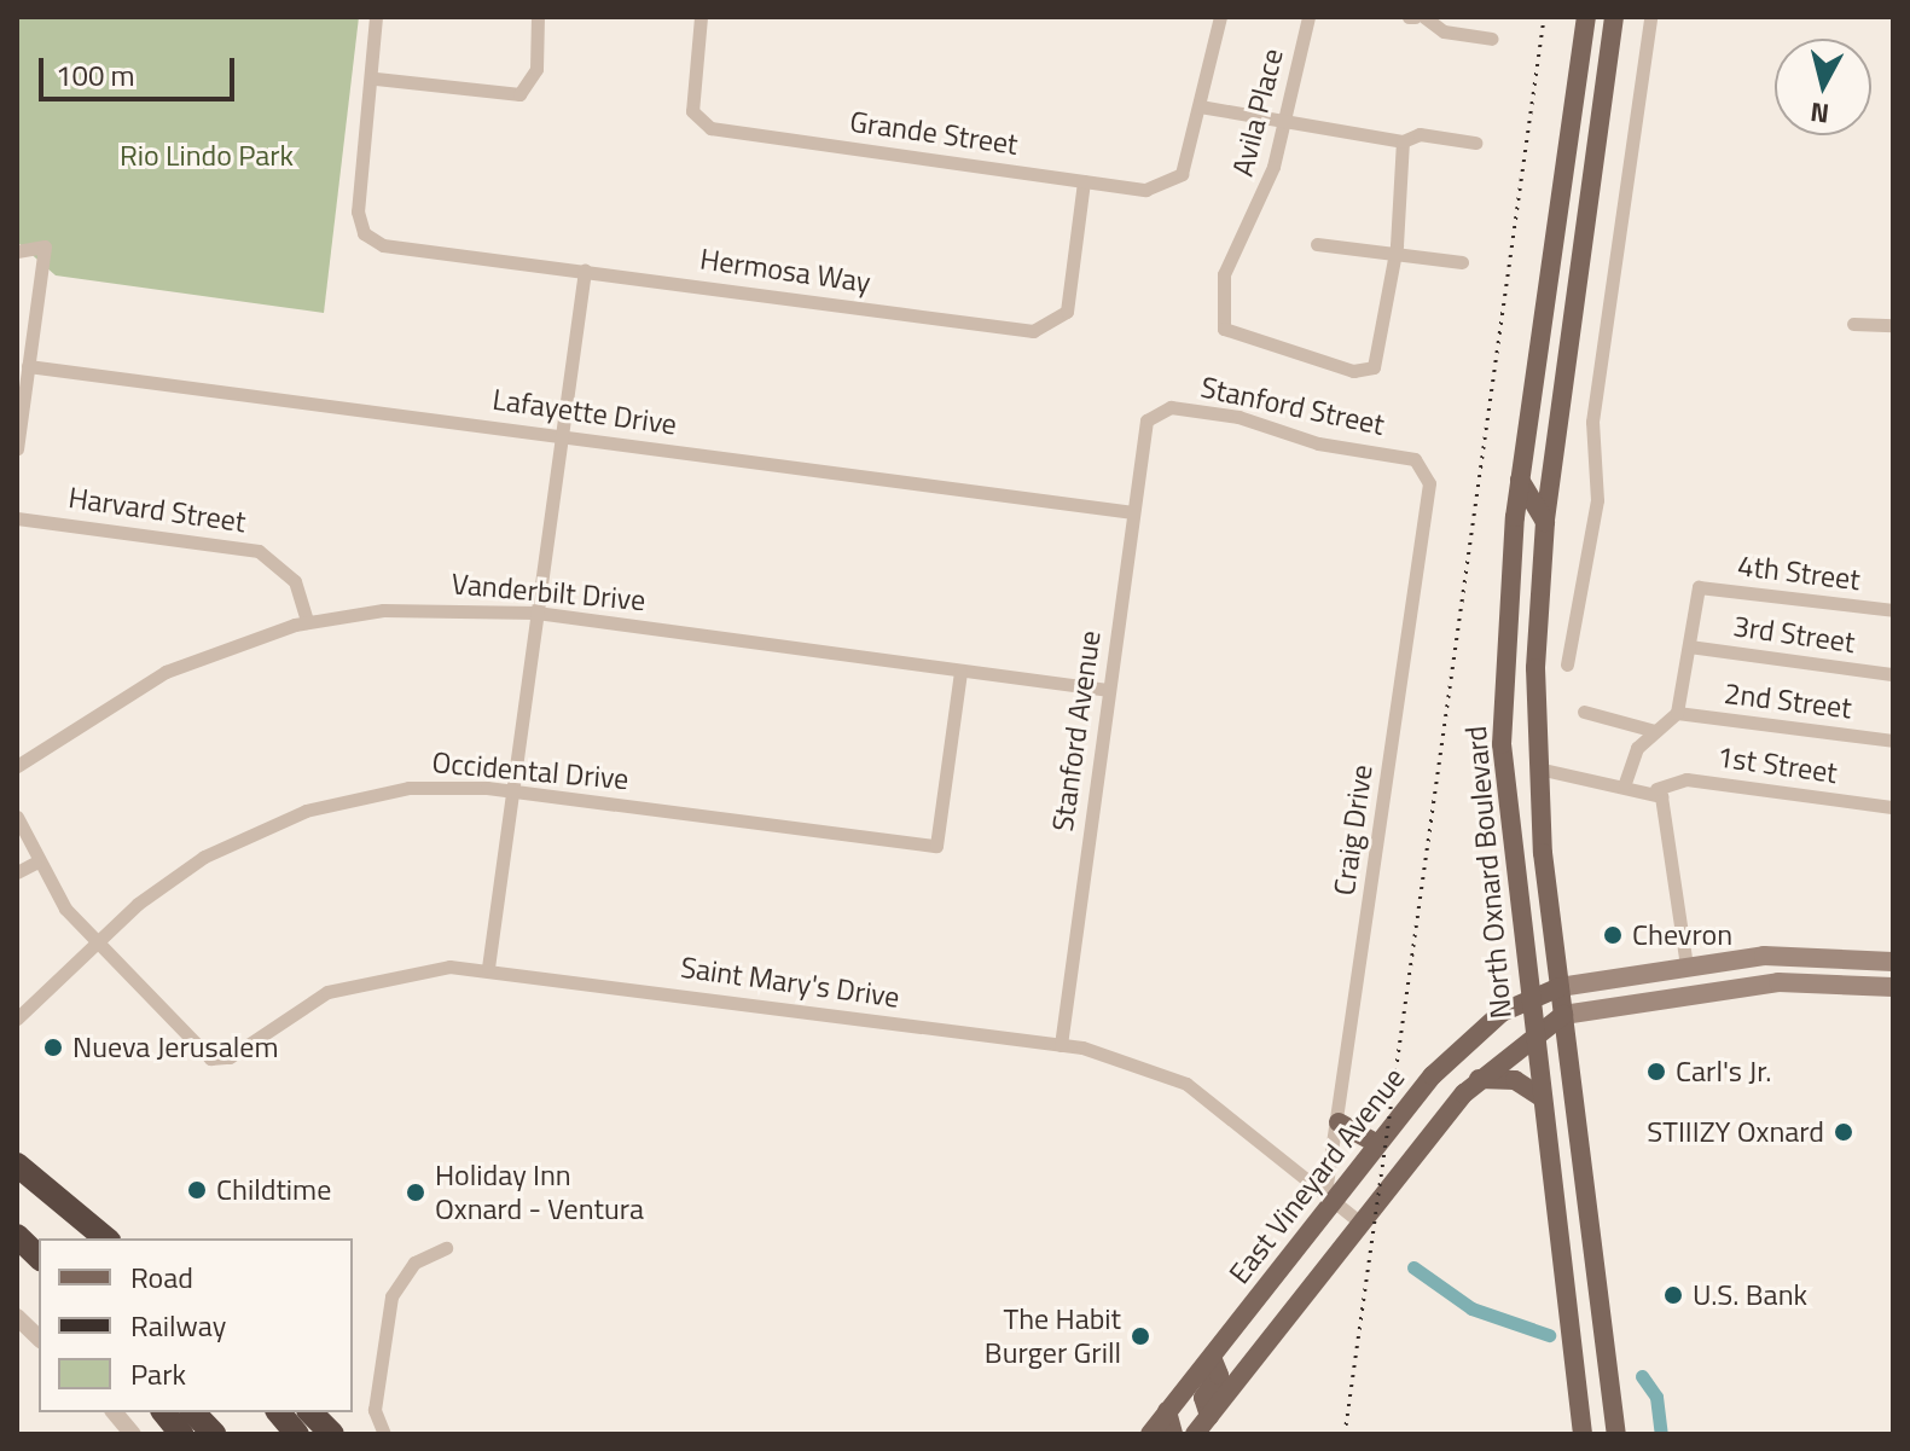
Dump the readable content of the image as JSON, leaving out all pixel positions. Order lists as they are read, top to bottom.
{
  "streets": {
    "main road": ["North Oxnard Boulevard", "East Vineyard Avenue"],
    "street": [
      "Avila Place",
      "Grande Street",
      "Hermosa Way",
      "Stanford Street",
      "Lafayette Drive",
      "Harvard Street",
      "4th Street",
      "Vanderbilt Drive",
      "3rd Street",
      "2nd Street",
      "Stanford Avenue",
      "1st Street",
      "Occidental Drive",
      "Craig Drive",
      "Saint Mary's Drive"
    ]
  },
  "crossings": [
    ["Grande Street", "Hermosa Way"],
    ["Stanford Street", "Stanford Avenue"],
    ["Stanford Street", "Craig Drive"],
    ["Lafayette Drive", "Stanford Avenue"],
    ["Harvard Street", "Vanderbilt Drive"],
    ["4th Street", "3rd Street"],
    ["Vanderbilt Drive", "Stanford Avenue"],
    ["Vanderbilt Drive", "Occidental Drive"],
    ["Stanford Avenue", "Saint Mary's Drive"],
    ["1st Street", "North Oxnard Boulevard"],
    ["Occidental Drive", "Saint Mary's Drive"],
    ["Craig Drive", "Saint Mary's Drive"],
    ["Craig Drive", "East Vineyard Avenue"],
    ["North Oxnard Boulevard", "East Vineyard Avenue"],
    ["Saint Mary's Drive", "East Vineyard Avenue"]
  ],
  "parks": ["Rio Lindo Park"],
  "places": [
    "Chevron",
    "Nueva Jerusalem",
    "Carl's Jr.",
    "STIIIZY Oxnard",
    "Childtime",
    "Holiday Inn Oxnard - Ventura",
    "U.S. Bank",
    "The Habit Burger Grill"
  ],
  "legend": ["Road", "Railway", "Park"],
  "scale_bar": "100 m",
  "north": "bottom"
}
